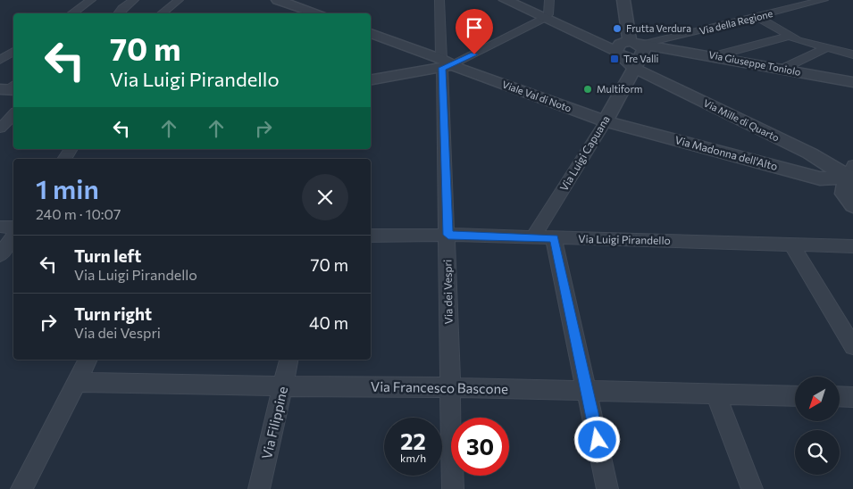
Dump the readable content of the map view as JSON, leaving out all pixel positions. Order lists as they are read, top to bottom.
{
  "streets": {
    "street": [
      "Via della Regione",
      "Via Giuseppe Toniolo",
      "Viale Val di Noto",
      "Via Mille di Quarto",
      "Via Luigi Capuana",
      "Via Madonna dell'Alto",
      "Via Luigi Pirandello",
      "Via dei Vespri",
      "Via Francesco Bascone",
      "Via Filippine"
    ]
  },
  "crossings": [
    ["Via della Regione", "Via Giuseppe Toniolo"],
    ["Via della Regione", "Via Mille di Quarto"],
    ["Via della Regione", "Via Luigi Capuana"],
    ["Via Giuseppe Toniolo", "Via Mille di Quarto"],
    ["Via Giuseppe Toniolo", "Via Luigi Capuana"],
    ["Viale Val di Noto", "Via Luigi Capuana"],
    ["Viale Val di Noto", "Via Madonna dell'Alto"],
    ["Viale Val di Noto", "Via dei Vespri"],
    ["Via Mille di Quarto", "Via Luigi Capuana"],
    ["Via Mille di Quarto", "Via Madonna dell'Alto"],
    ["Via Luigi Capuana", "Via Madonna dell'Alto"],
    ["Via Luigi Capuana", "Via Luigi Pirandello"],
    ["Via Luigi Pirandello", "Via dei Vespri"],
    ["Via dei Vespri", "Via Francesco Bascone"],
    ["Via Francesco Bascone", "Via Filippine"]
  ],
  "places": {
    "other": ["Frutta Verdura", "Multiform"],
    "transit": ["Tre Valli"]
  },
  "north": "bottom left",
  "page": {
    "turn": ["70 m", "Via Luigi Pirandello"],
    "heading": ["1 min", "240 m · 10:07"],
    "list": [
      {
        "name": "Turn left",
        "note": "Via Luigi Pirandello",
        "value": "70 m"
      },
      {
        "name": "Turn right",
        "note": "Via dei Vespri",
        "value": "40 m"
      }
    ],
    "speed": "22 km/h",
    "limit": "30"
  }
}
